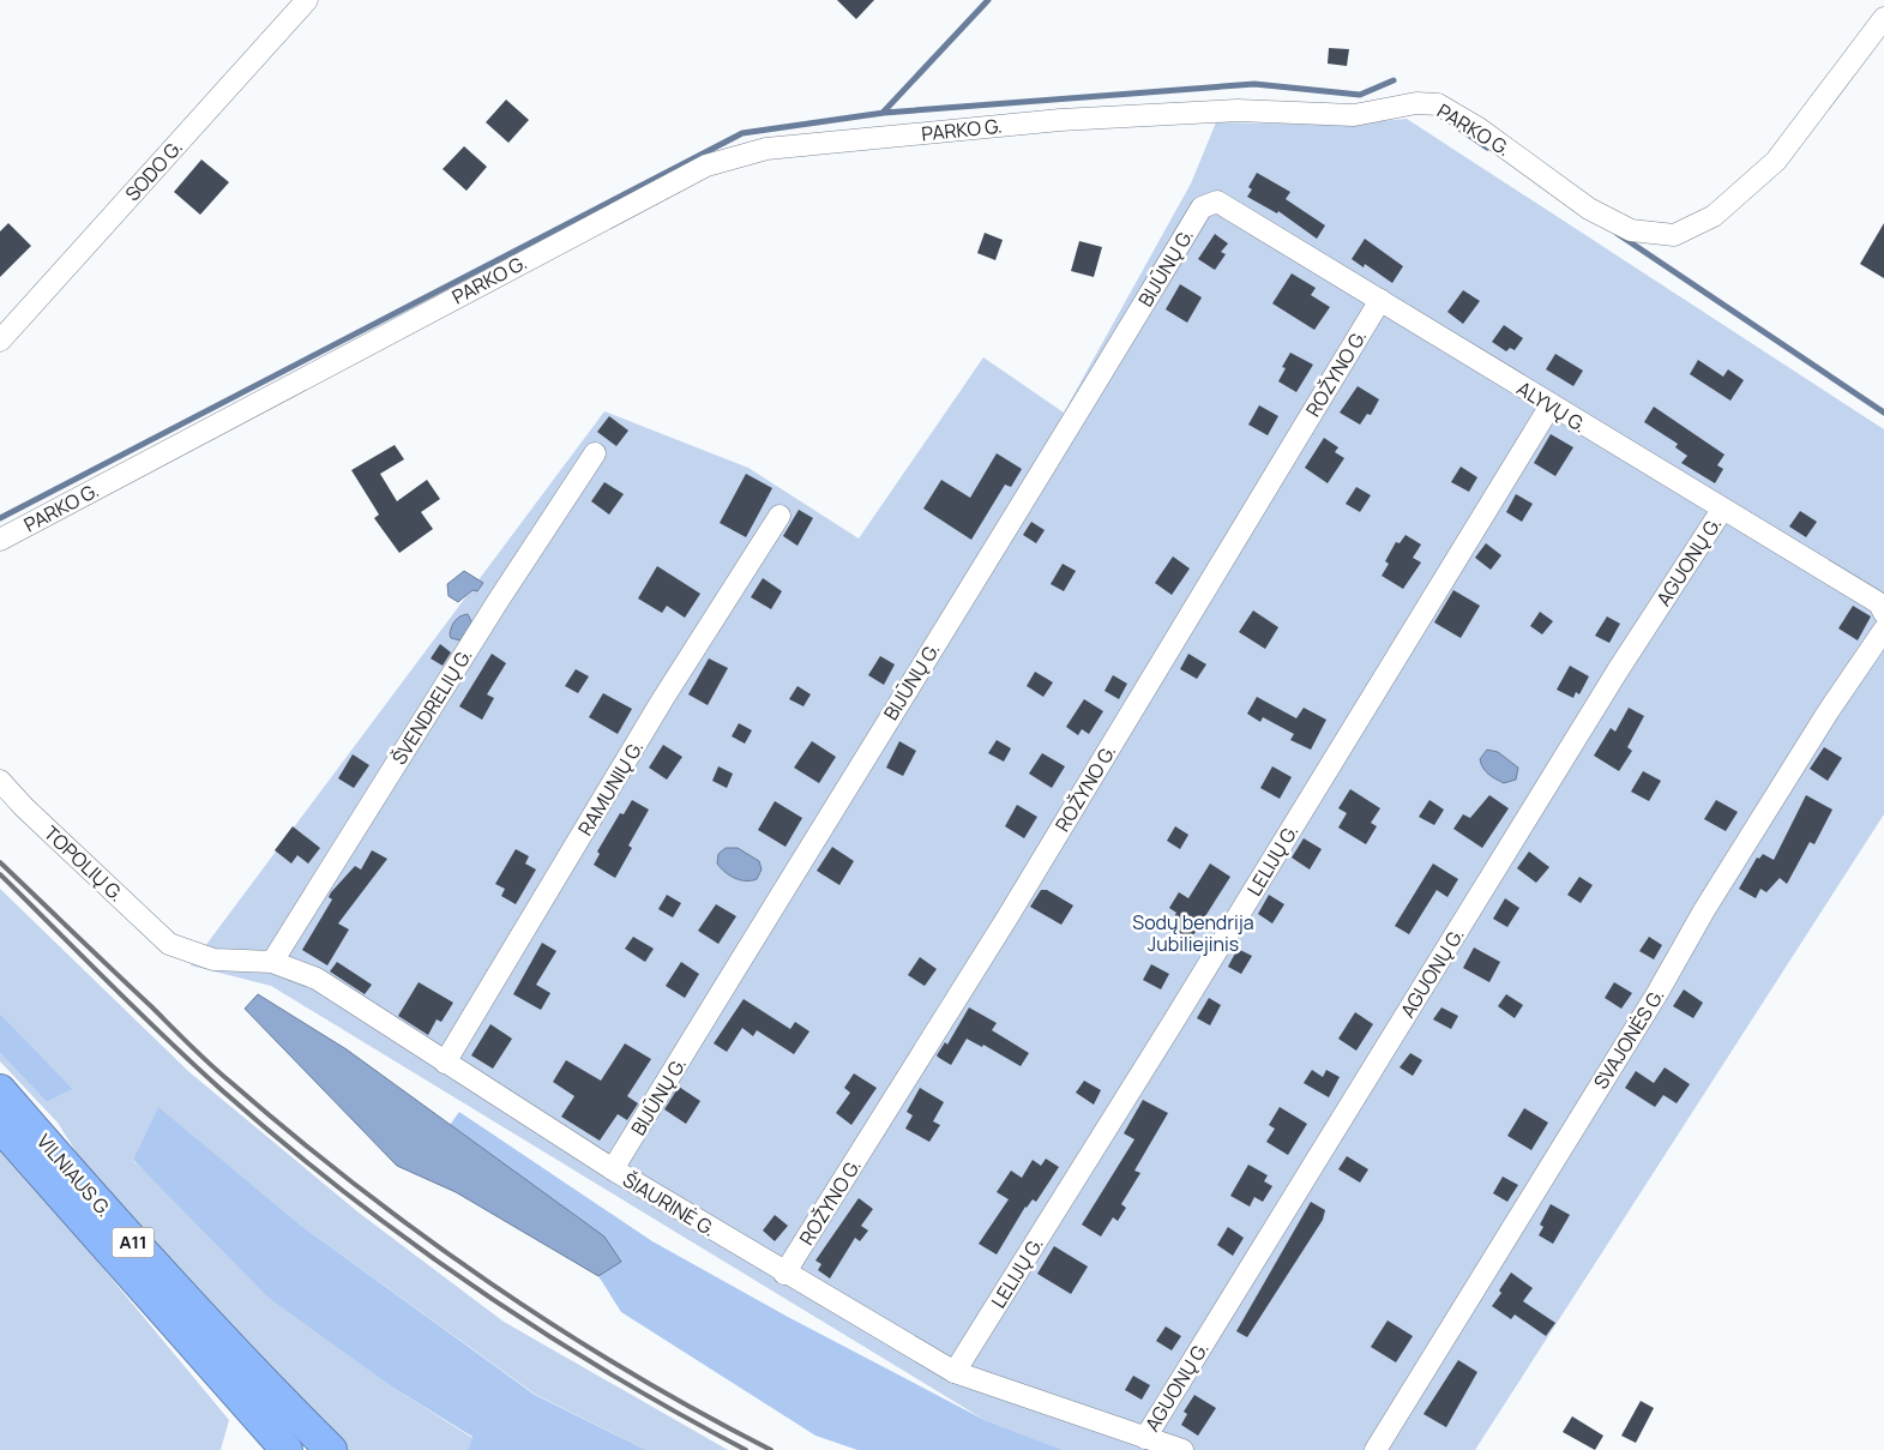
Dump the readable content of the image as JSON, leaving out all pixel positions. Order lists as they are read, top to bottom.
{
  "streets": {
    "highway": ["VILNIAUS G.", "A11"],
    "street": [
      "PARKO G.",
      "SODO G.",
      "BIJŪNŲ G.",
      "ROŽYNO G.",
      "ALYVŲ G.",
      "AGUONŲ G.",
      "ŠVENDRELIŲ G.",
      "RAMUNIŲ G.",
      "LELIJŲ G.",
      "TOPOLIŲ G.",
      "SVAJONĖS G.",
      "ŠIAURINĖ G."
    ]
  },
  "crossings": [
    ["BIJŪNŲ G.", "ALYVŲ G."],
    ["BIJŪNŲ G.", "ŠIAURINĖ G."],
    ["ROŽYNO G.", "ALYVŲ G."],
    ["ROŽYNO G.", "ŠIAURINĖ G."],
    ["ALYVŲ G.", "AGUONŲ G."],
    ["ALYVŲ G.", "LELIJŲ G."],
    ["AGUONŲ G.", "ŠIAURINĖ G."],
    ["ŠVENDRELIŲ G.", "ŠIAURINĖ G."],
    ["RAMUNIŲ G.", "ŠIAURINĖ G."],
    ["LELIJŲ G.", "ŠIAURINĖ G."],
    ["TOPOLIŲ G.", "ŠIAURINĖ G."],
    ["VILNIAUS G.", "A11"]
  ],
  "parks": ["Sodų bendrija Jubiliejinis"]
}
